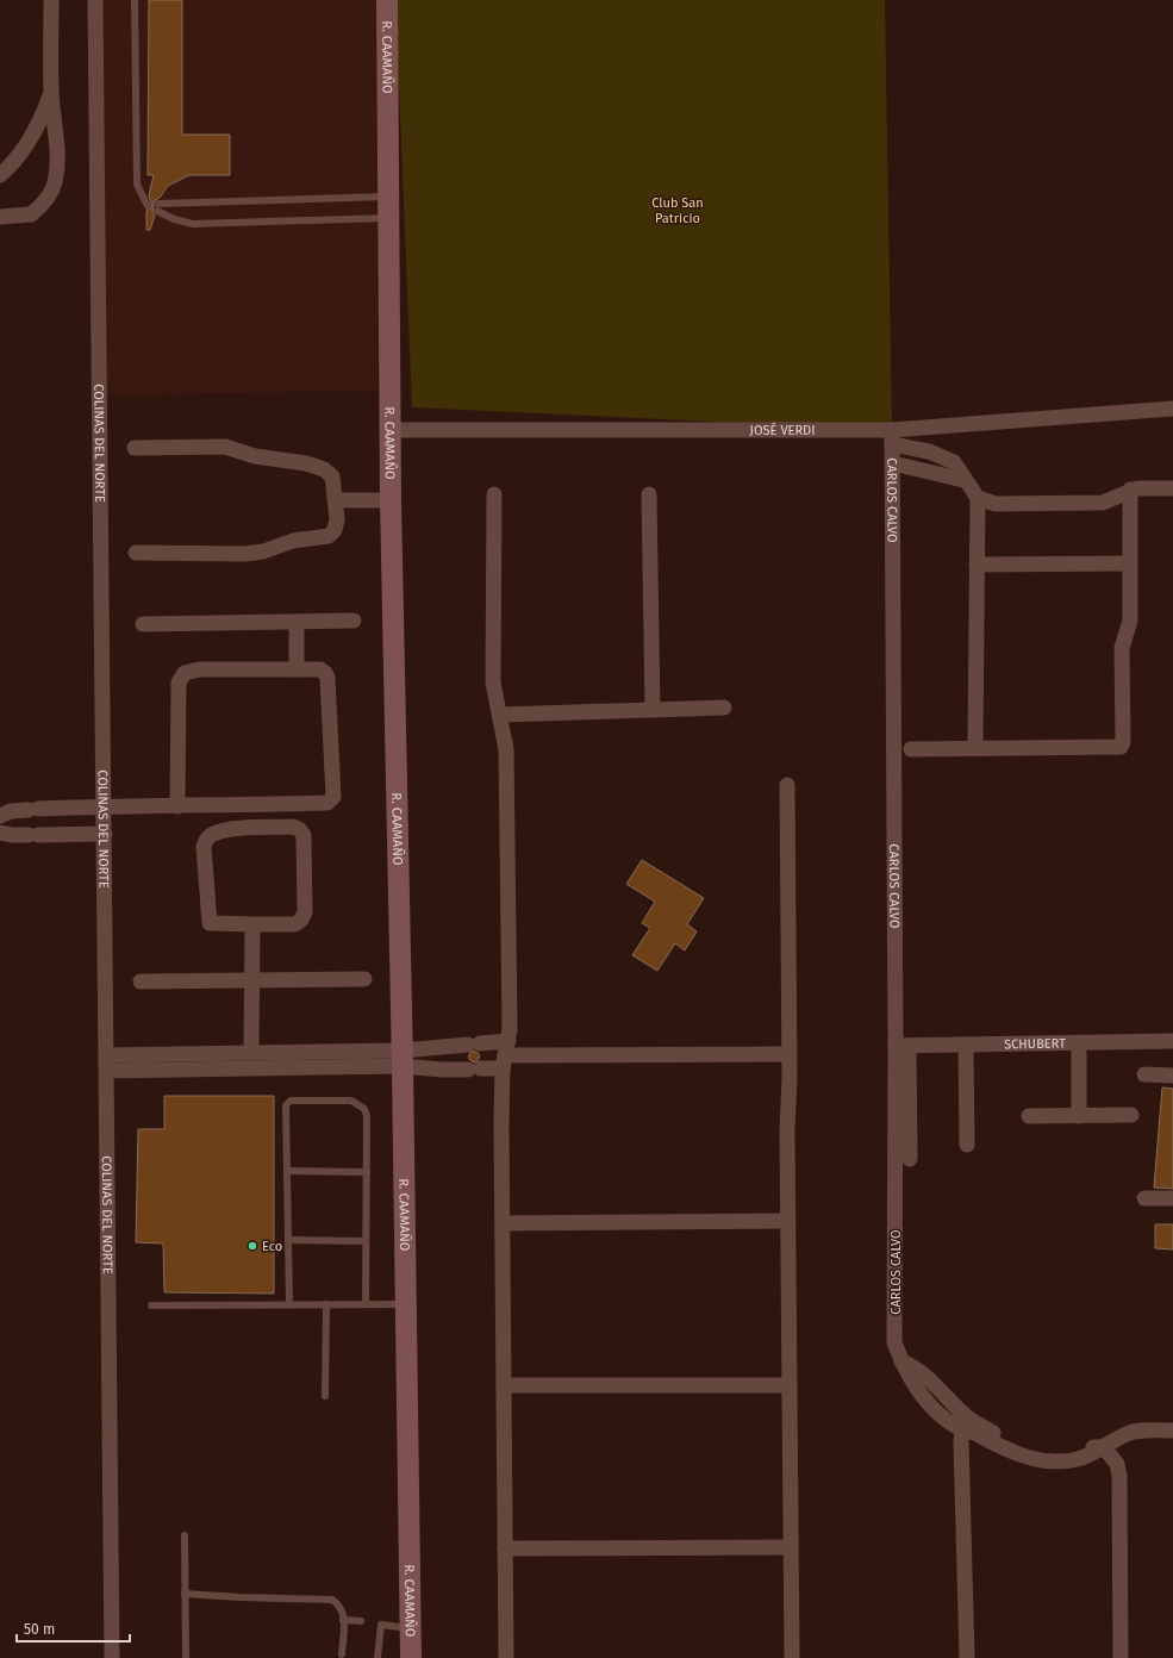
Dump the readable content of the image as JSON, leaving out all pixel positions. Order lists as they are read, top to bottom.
{
  "streets": {
    "street": [
      "R. CAAMAÑO",
      "JOSÉ VERDI",
      "COLINAS DEL NORTE",
      "CARLOS CALVO",
      "SCHUBERT"
    ]
  },
  "crossings": [
    ["R. CAAMAÑO", "JOSÉ VERDI"],
    ["JOSÉ VERDI", "CARLOS CALVO"],
    ["CARLOS CALVO", "SCHUBERT"]
  ],
  "parks": ["Club San Patricio"],
  "places": ["Eco"],
  "scale_bar": "50 m"
}
